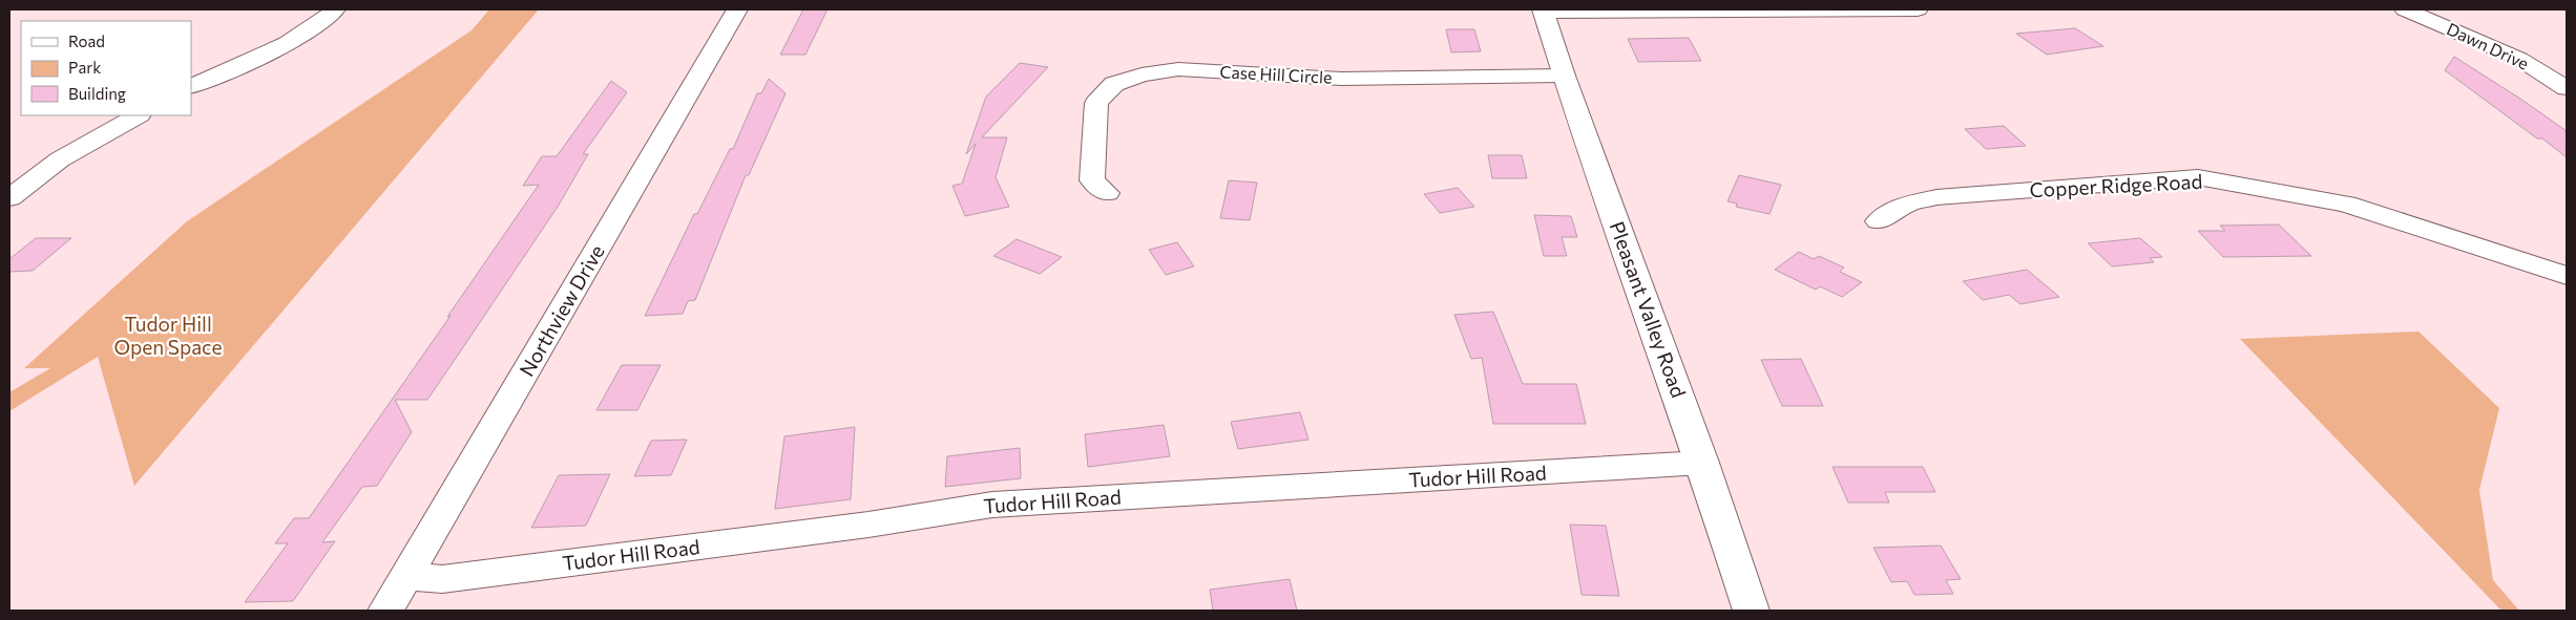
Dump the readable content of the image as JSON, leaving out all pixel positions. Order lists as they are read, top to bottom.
{
  "streets": {
    "street": [
      "Dawn Drive",
      "Case Hill Circle",
      "Copper Ridge Road",
      "Pleasant Valley Road",
      "Northview Drive",
      "Tudor Hill Road"
    ]
  },
  "crossings": [
    ["Case Hill Circle", "Pleasant Valley Road"],
    ["Pleasant Valley Road", "Tudor Hill Road"],
    ["Northview Drive", "Tudor Hill Road"]
  ],
  "parks": ["Tudor Hill Open Space"],
  "legend": ["Road", "Park", "Building"]
}
